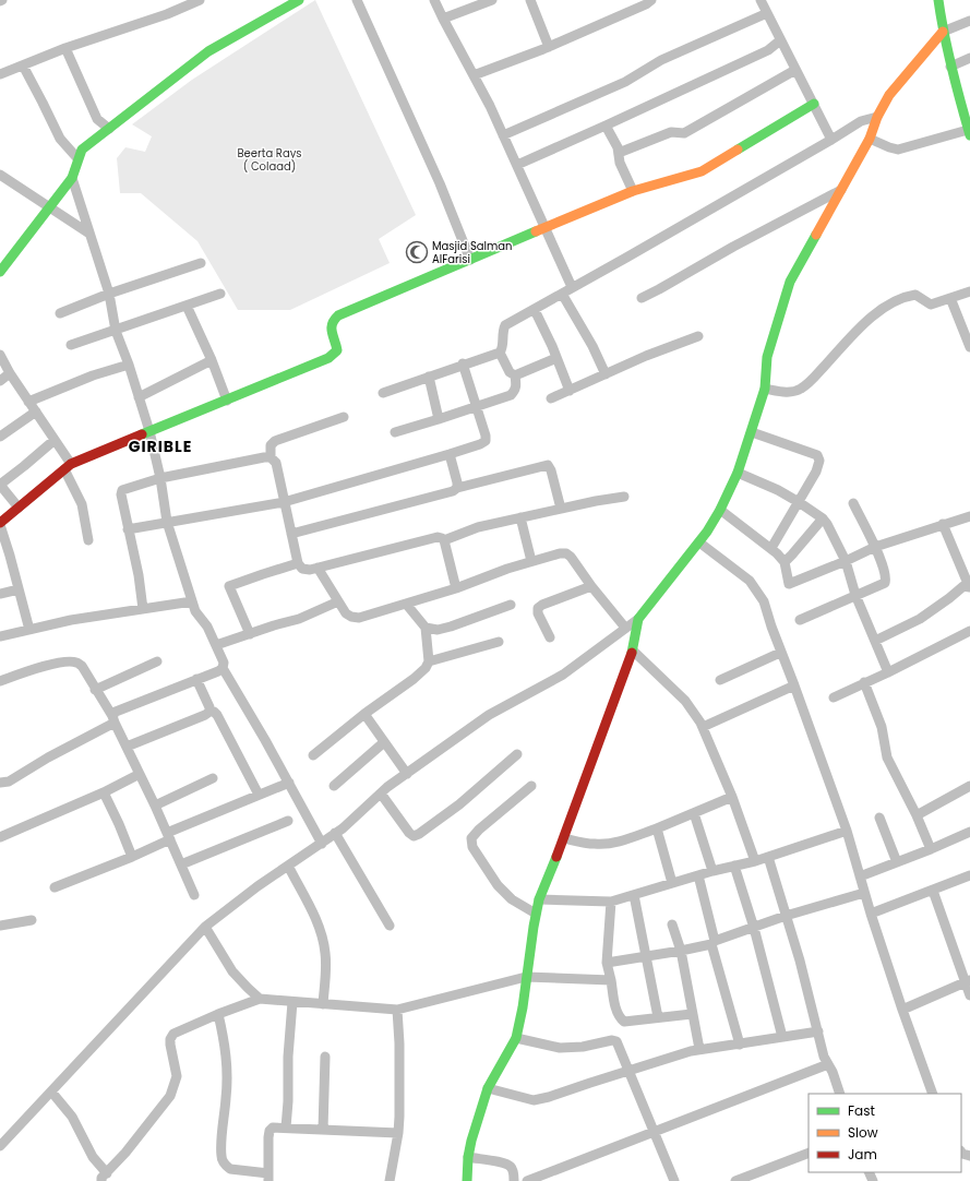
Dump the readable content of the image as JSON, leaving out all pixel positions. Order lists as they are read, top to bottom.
{
  "districts": ["GIRIBLE"],
  "parks": ["Beerta Rays ( Colaad)"],
  "places": {
    "mosque": ["Masjid Salman AlFarisi"]
  },
  "legend": ["Fast", "Slow", "Jam"]
}
